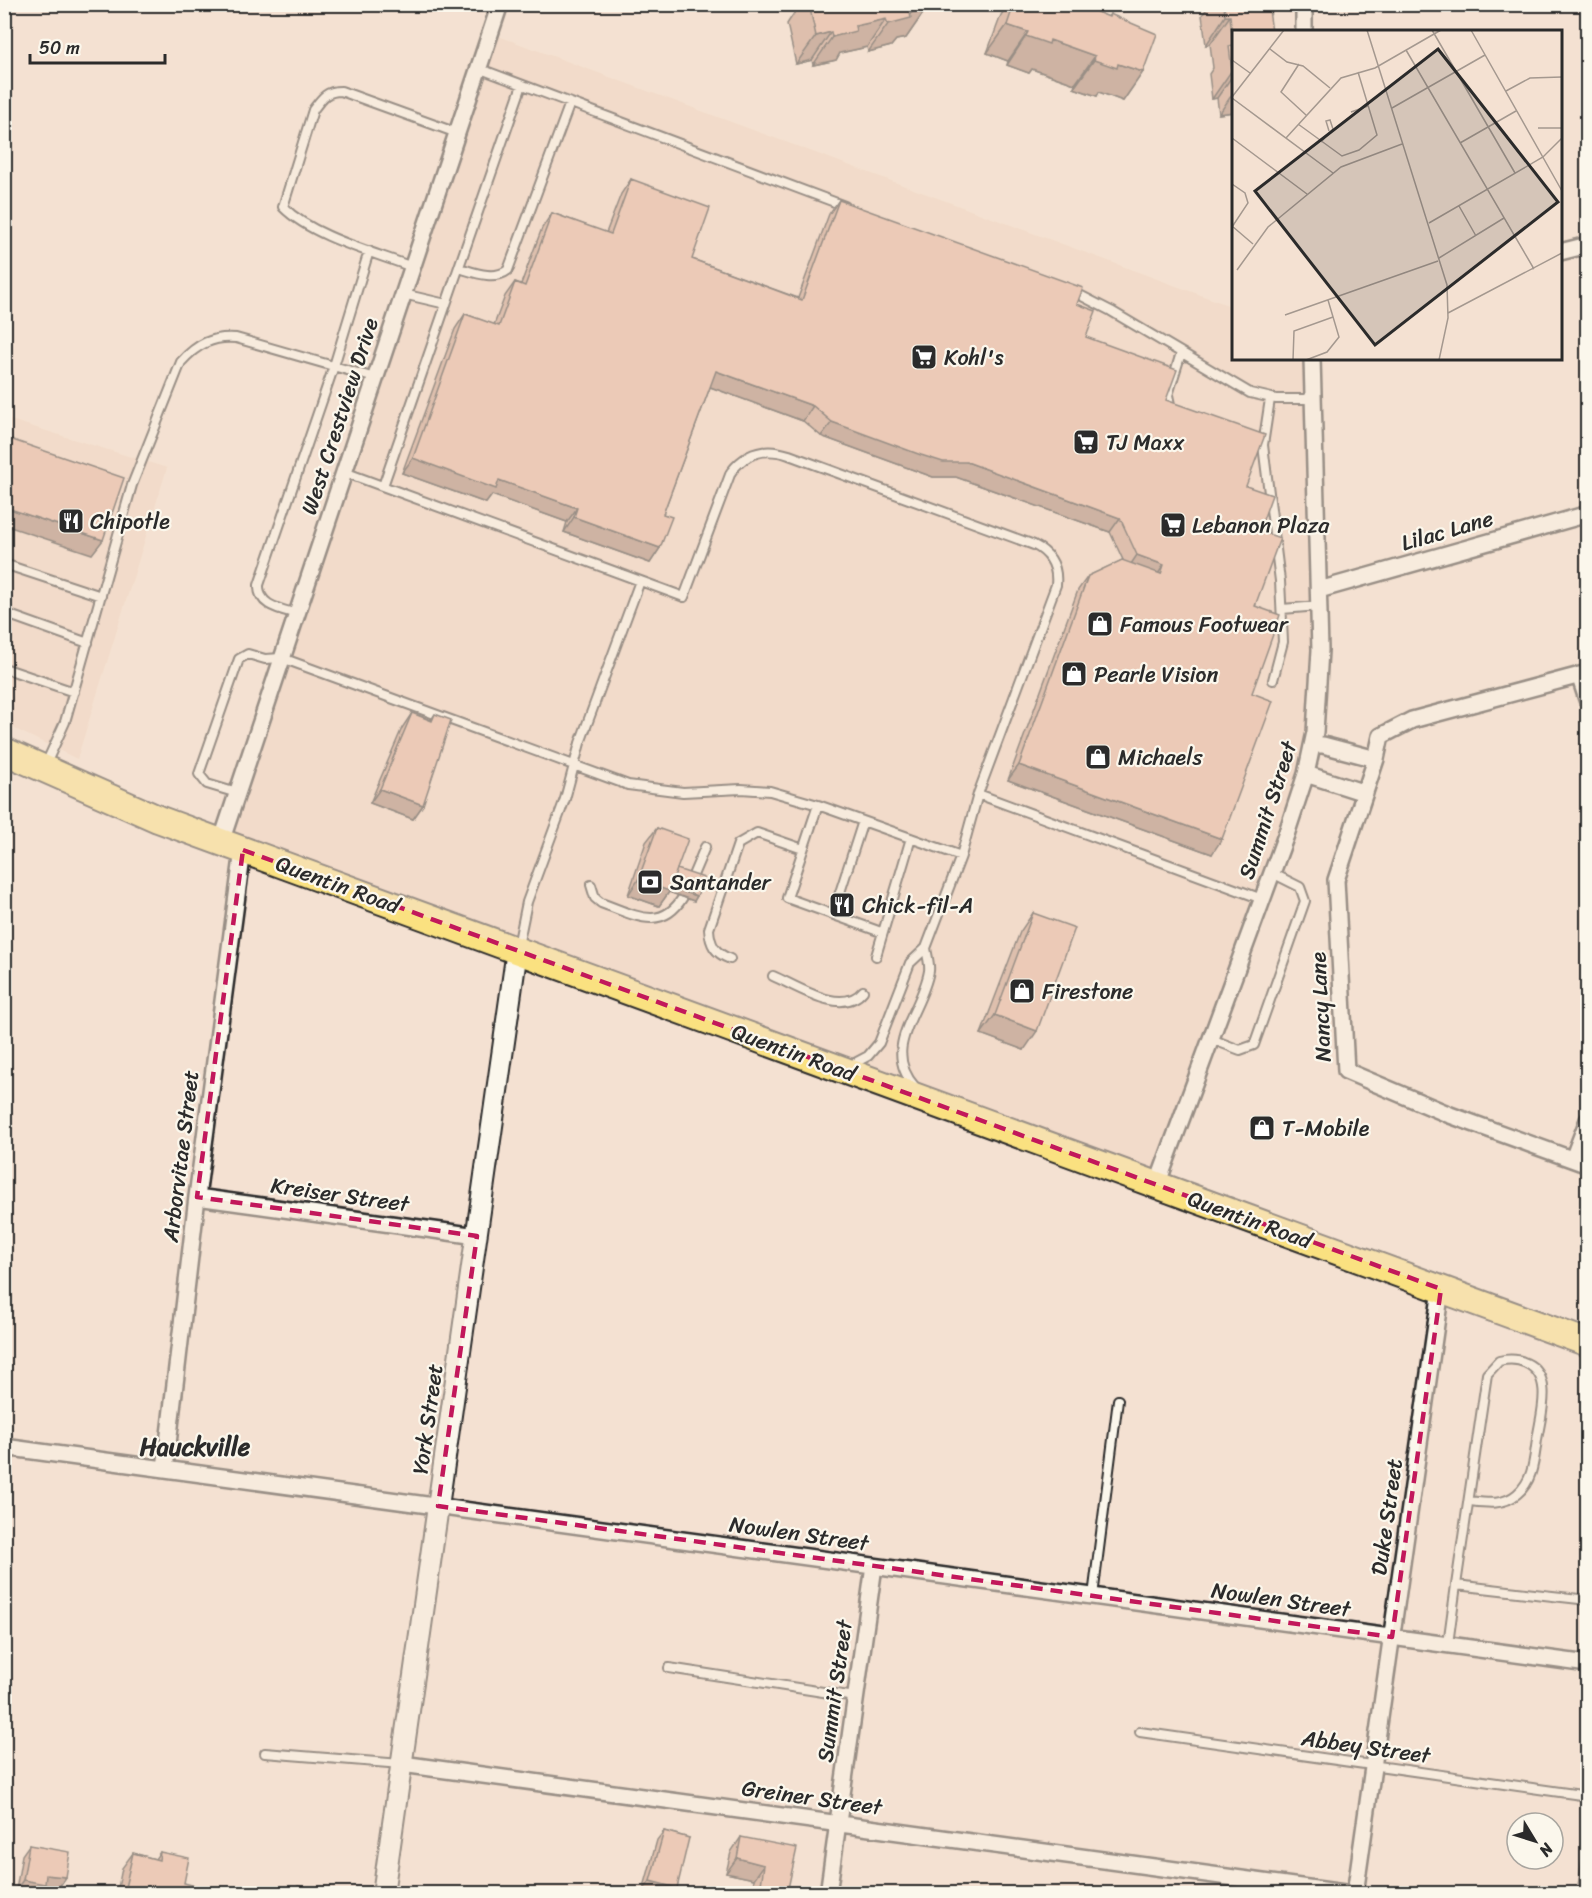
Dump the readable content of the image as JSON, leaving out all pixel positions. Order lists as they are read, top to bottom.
{
  "streets": {
    "highway": ["Quentin Road"],
    "street": [
      "West Crestview Drive",
      "Lilac Lane",
      "Summit Street",
      "Nancy Lane",
      "Arborvitae Street",
      "Kreiser Street",
      "York Street",
      "Duke Street",
      "Nowlen Street",
      "Greiner Street"
    ],
    "lane": ["Abbey Street"]
  },
  "crossings": [
    ["West Crestview Drive", "Quentin Road"],
    ["West Crestview Drive", "Arborvitae Street"],
    ["Lilac Lane", "Summit Street"],
    ["Summit Street", "Quentin Road"],
    ["Summit Street", "Nowlen Street"],
    ["Summit Street", "Greiner Street"],
    ["Quentin Road", "Arborvitae Street"],
    ["Quentin Road", "York Street"],
    ["Quentin Road", "Duke Street"],
    ["Arborvitae Street", "Kreiser Street"],
    ["Arborvitae Street", "Nowlen Street"],
    ["Kreiser Street", "York Street"],
    ["York Street", "Nowlen Street"],
    ["York Street", "Greiner Street"],
    ["Duke Street", "Nowlen Street"],
    ["Duke Street", "Abbey Street"],
    ["Duke Street", "Greiner Street"]
  ],
  "districts": ["Hauckville"],
  "places": {
    "supermarket": ["Kohl's", "TJ Maxx", "Lebanon Plaza"],
    "restaurant": ["Chipotle", "Chick-fil-A"],
    "shop": [
      "Famous Footwear",
      "Pearle Vision",
      "Michaels",
      "Firestone",
      "T-Mobile"
    ],
    "bank": ["Santander"]
  },
  "scale_bar": "50 m",
  "north": "bottom right"
}
